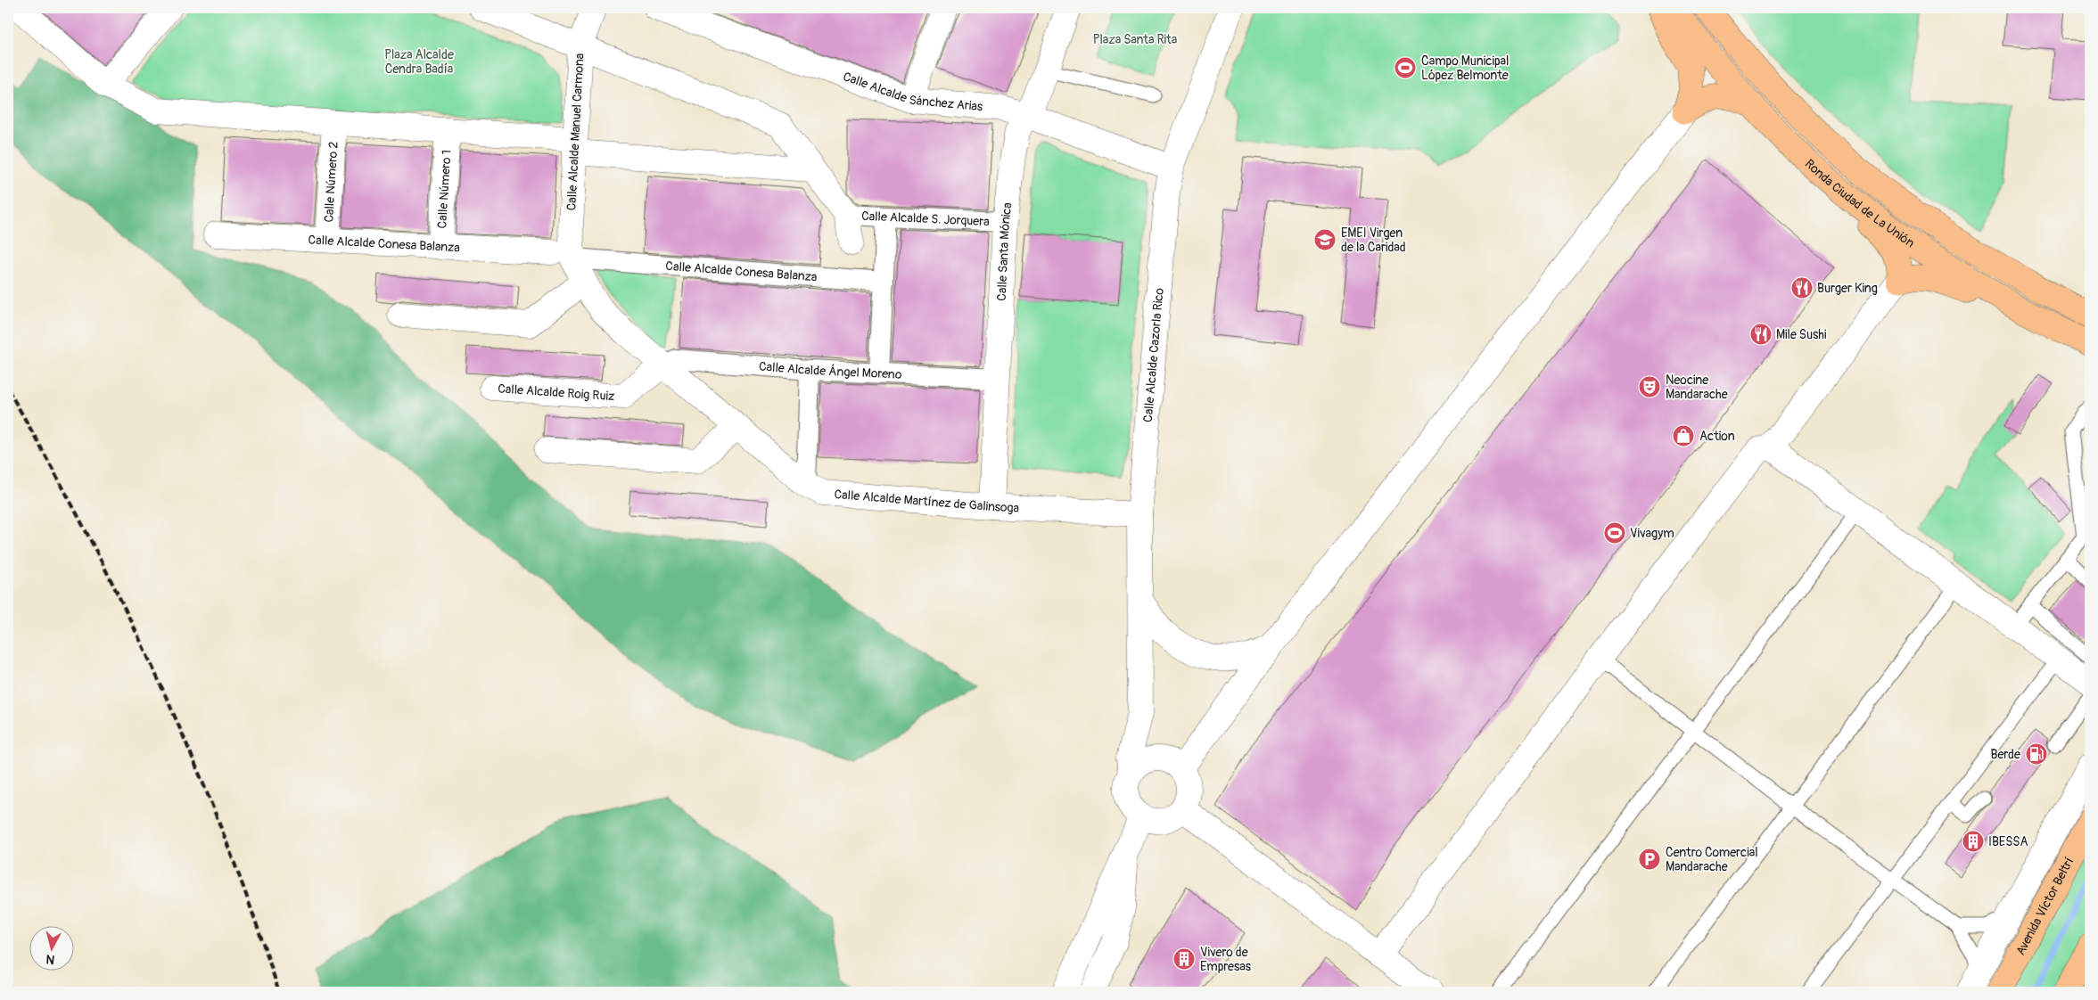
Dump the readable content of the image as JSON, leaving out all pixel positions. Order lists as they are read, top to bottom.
{
  "streets": {
    "main road": ["Ronda Ciudad de La Unión", "Avenida Víctor Beltrí"],
    "street": [
      "Calle Alcalde Sánchez Arias",
      "Calle Alcalde Manuel Carmona",
      "Calle Número 2",
      "Calle Número 1",
      "Calle Alcalde S. Jorquera",
      "Calle Alcalde Conesa Balanza",
      "Calle Santa Mónica",
      "Calle Alcalde Cazorla Rico",
      "Calle Alcalde Ángel Moreno",
      "Calle Alcalde Roig Ruiz",
      "Calle Alcalde Martínez de Galinsoga"
    ]
  },
  "crossings": [
    ["Calle Alcalde Sánchez Arias", "Calle Santa Mónica"],
    ["Calle Alcalde Sánchez Arias", "Calle Alcalde Cazorla Rico"],
    ["Calle Alcalde Manuel Carmona", "Calle Alcalde Conesa Balanza"],
    ["Calle Alcalde Manuel Carmona", "Calle Alcalde Martínez de Galinsoga"],
    ["Calle Número 2", "Calle Alcalde Conesa Balanza"],
    ["Calle Número 1", "Calle Alcalde Conesa Balanza"],
    ["Calle Alcalde S. Jorquera", "Calle Santa Mónica"],
    ["Calle Alcalde Conesa Balanza", "Calle Alcalde Martínez de Galinsoga"],
    ["Calle Santa Mónica", "Calle Alcalde Ángel Moreno"],
    ["Calle Santa Mónica", "Calle Alcalde Martínez de Galinsoga"],
    ["Calle Alcalde Cazorla Rico", "Calle Alcalde Martínez de Galinsoga"],
    ["Calle Alcalde Ángel Moreno", "Calle Alcalde Roig Ruiz"],
    ["Calle Alcalde Ángel Moreno", "Calle Alcalde Martínez de Galinsoga"],
    ["Calle Alcalde Roig Ruiz", "Calle Alcalde Martínez de Galinsoga"]
  ],
  "parks": ["Plaza Santa Rita", "Plaza Alcalde Cendra Badía"],
  "places": {
    "sports": ["Campo Municipal López Belmonte", "Vivagym"],
    "school or university": ["EMEI Virgen de la Caridad"],
    "restaurant": ["Burger King", "Mile Sushi"],
    "theatre": ["Neocine Mandarache"],
    "shop": ["Action"],
    "fuel station": ["Berde"],
    "building": ["IBESSA", "Vivero de Empresas"],
    "parking": ["Centro Comercial Mandarache"]
  },
  "north": "bottom"
}
